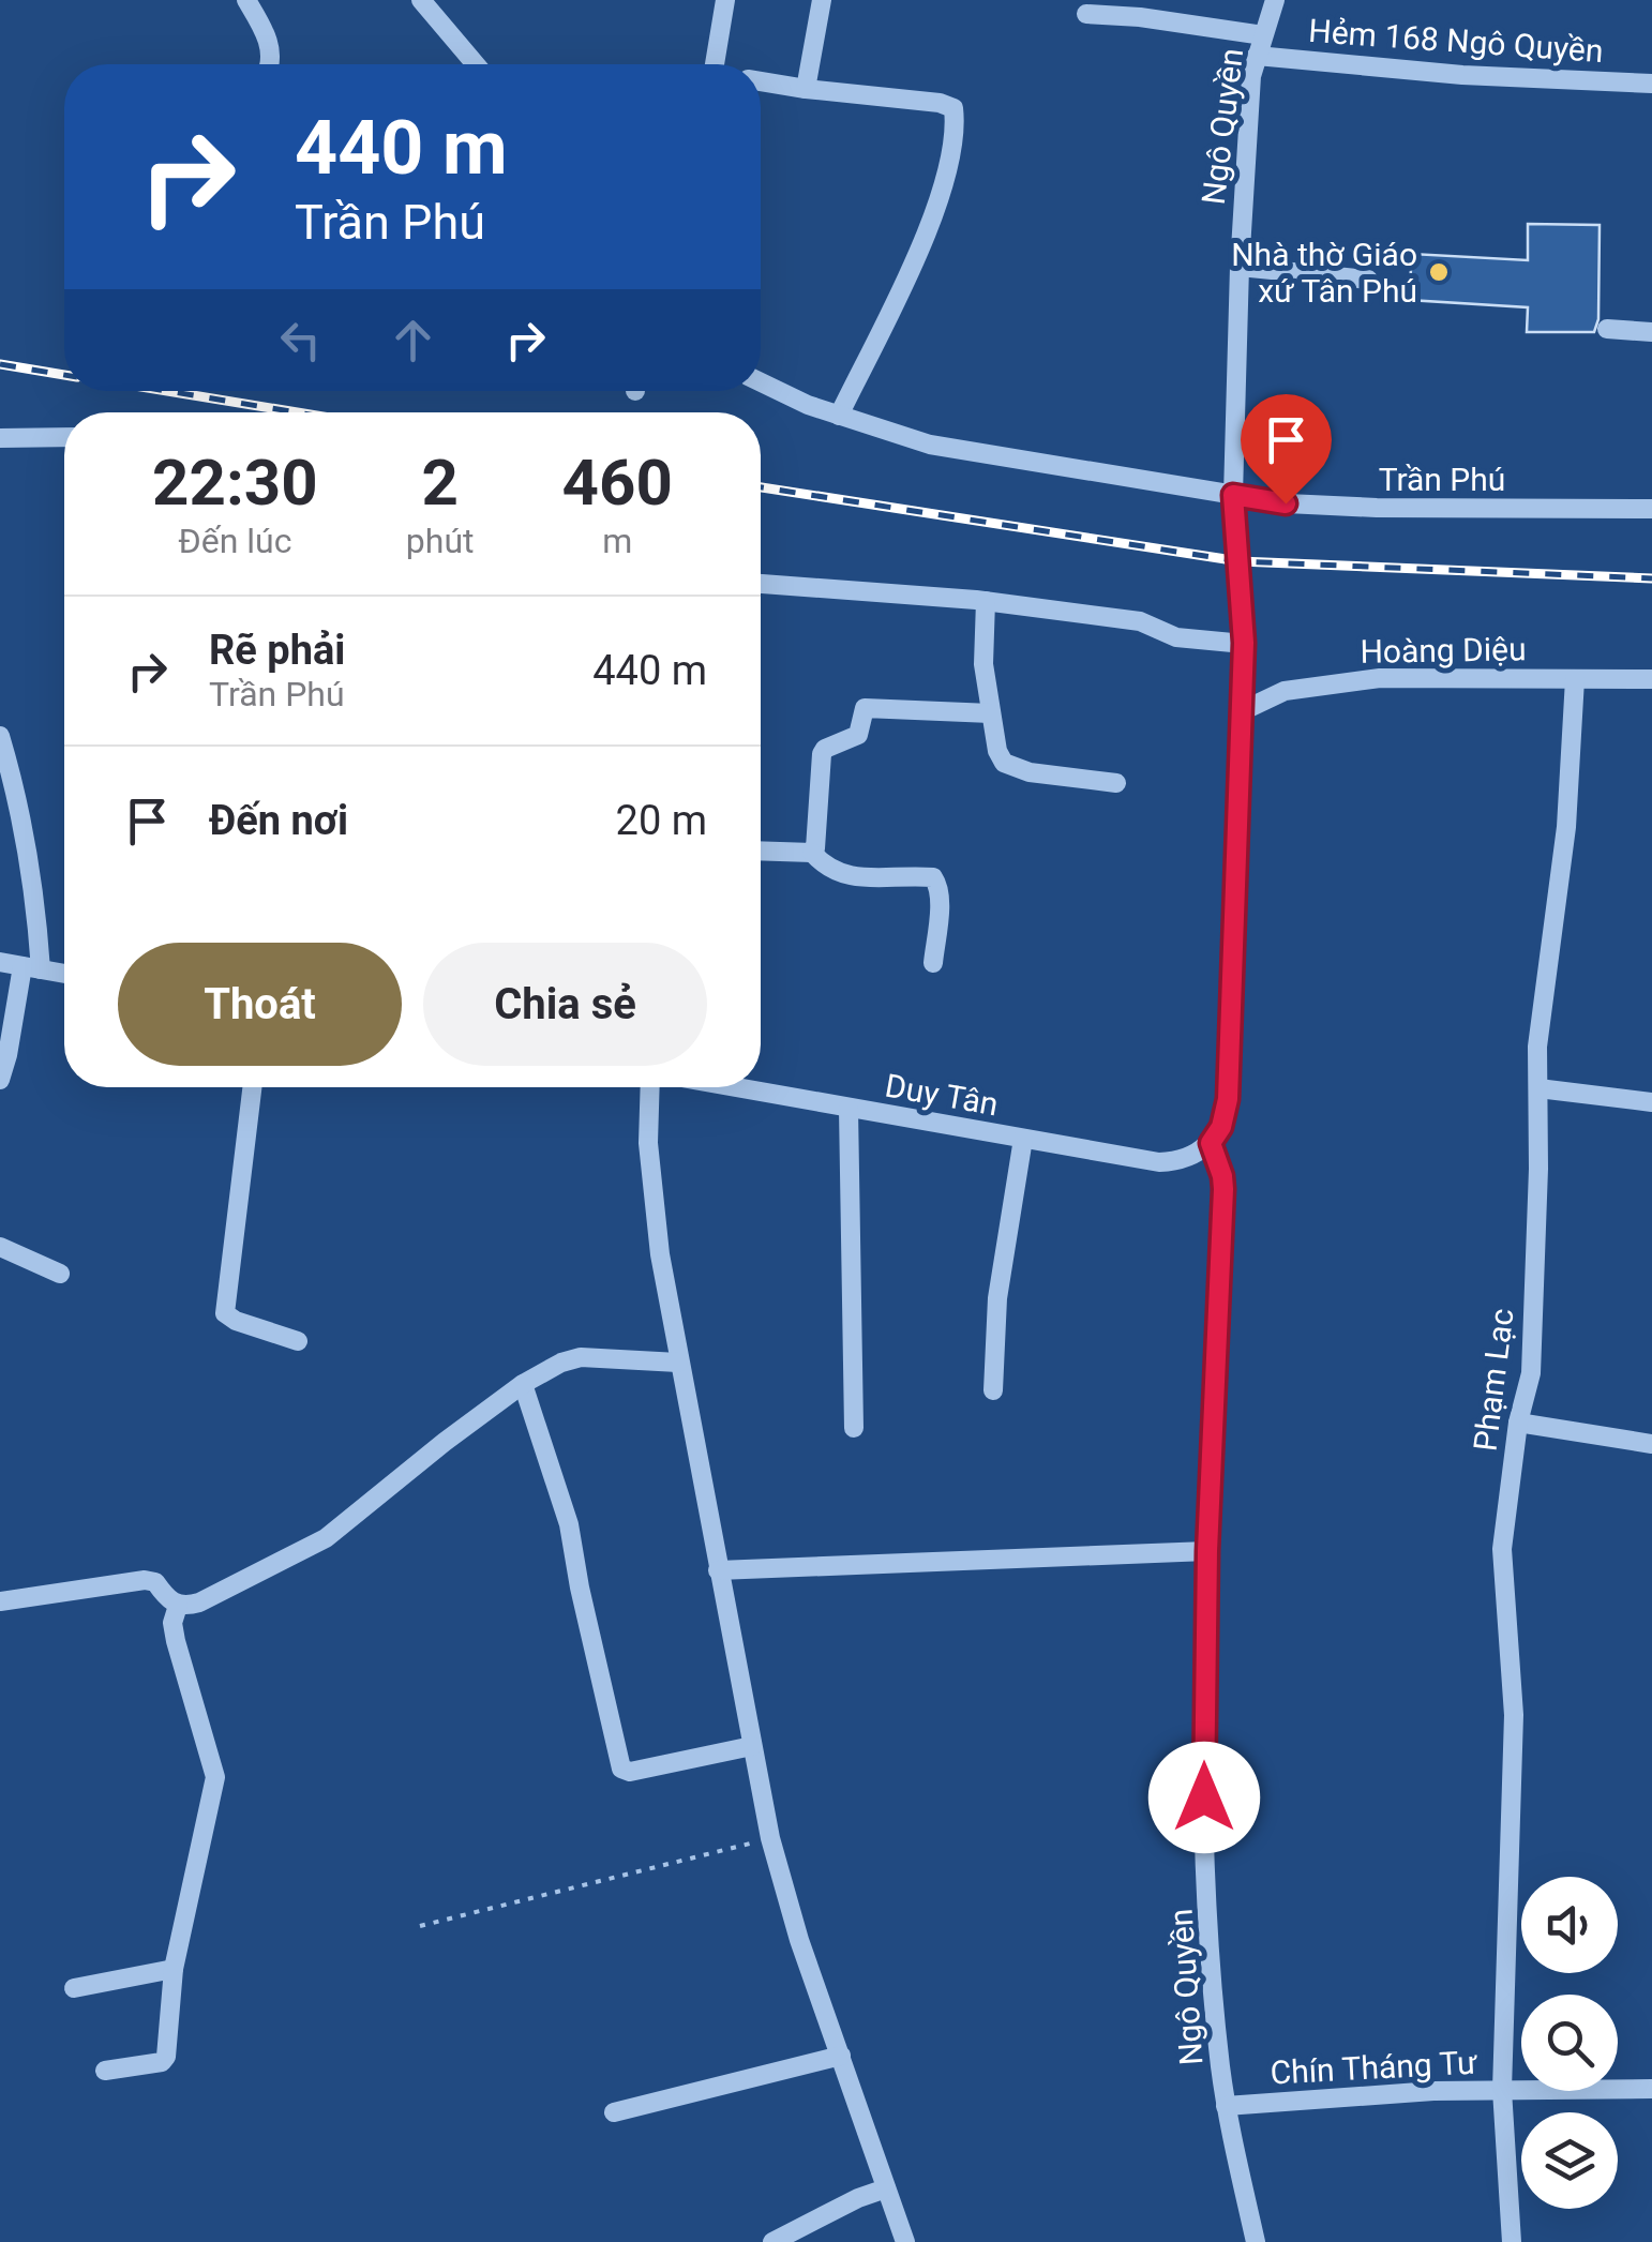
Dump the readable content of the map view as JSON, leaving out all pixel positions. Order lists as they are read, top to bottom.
{
  "streets": {
    "street": [
      "Hẻm 168 Ngô Quyền",
      "Ngô Quyền",
      "Trần Phú",
      "Hoàng Diệu",
      "Duy Tân",
      "Phạm Lạc",
      "Chín Tháng Tư"
    ]
  },
  "crossings": [
    ["Hẻm 168 Ngô Quyền", "Ngô Quyền"],
    ["Ngô Quyền", "Trần Phú"],
    ["Ngô Quyền", "Hoàng Diệu"],
    ["Ngô Quyền", "Duy Tân"],
    ["Ngô Quyền", "Chín Tháng Tư"],
    ["Hoàng Diệu", "Phạm Lạc"],
    ["Phạm Lạc", "Chín Tháng Tư"]
  ],
  "places": ["Nhà thờ Giáo xứ Tân Phú"],
  "page": {
    "turn": ["440 m", "Trần Phú"],
    "eta": [
      "22:30",
      "Đến lúc",
      "2",
      "phút",
      "460",
      "m"
    ],
    "list": [
      {
        "name": "Rẽ phải",
        "note": "Trần Phú",
        "value": "440 m"
      },
      {
        "name": "Đến nơi",
        "value": "20 m"
      }
    ],
    "buttons": ["Thoát", "Chia sẻ"]
  }
}
